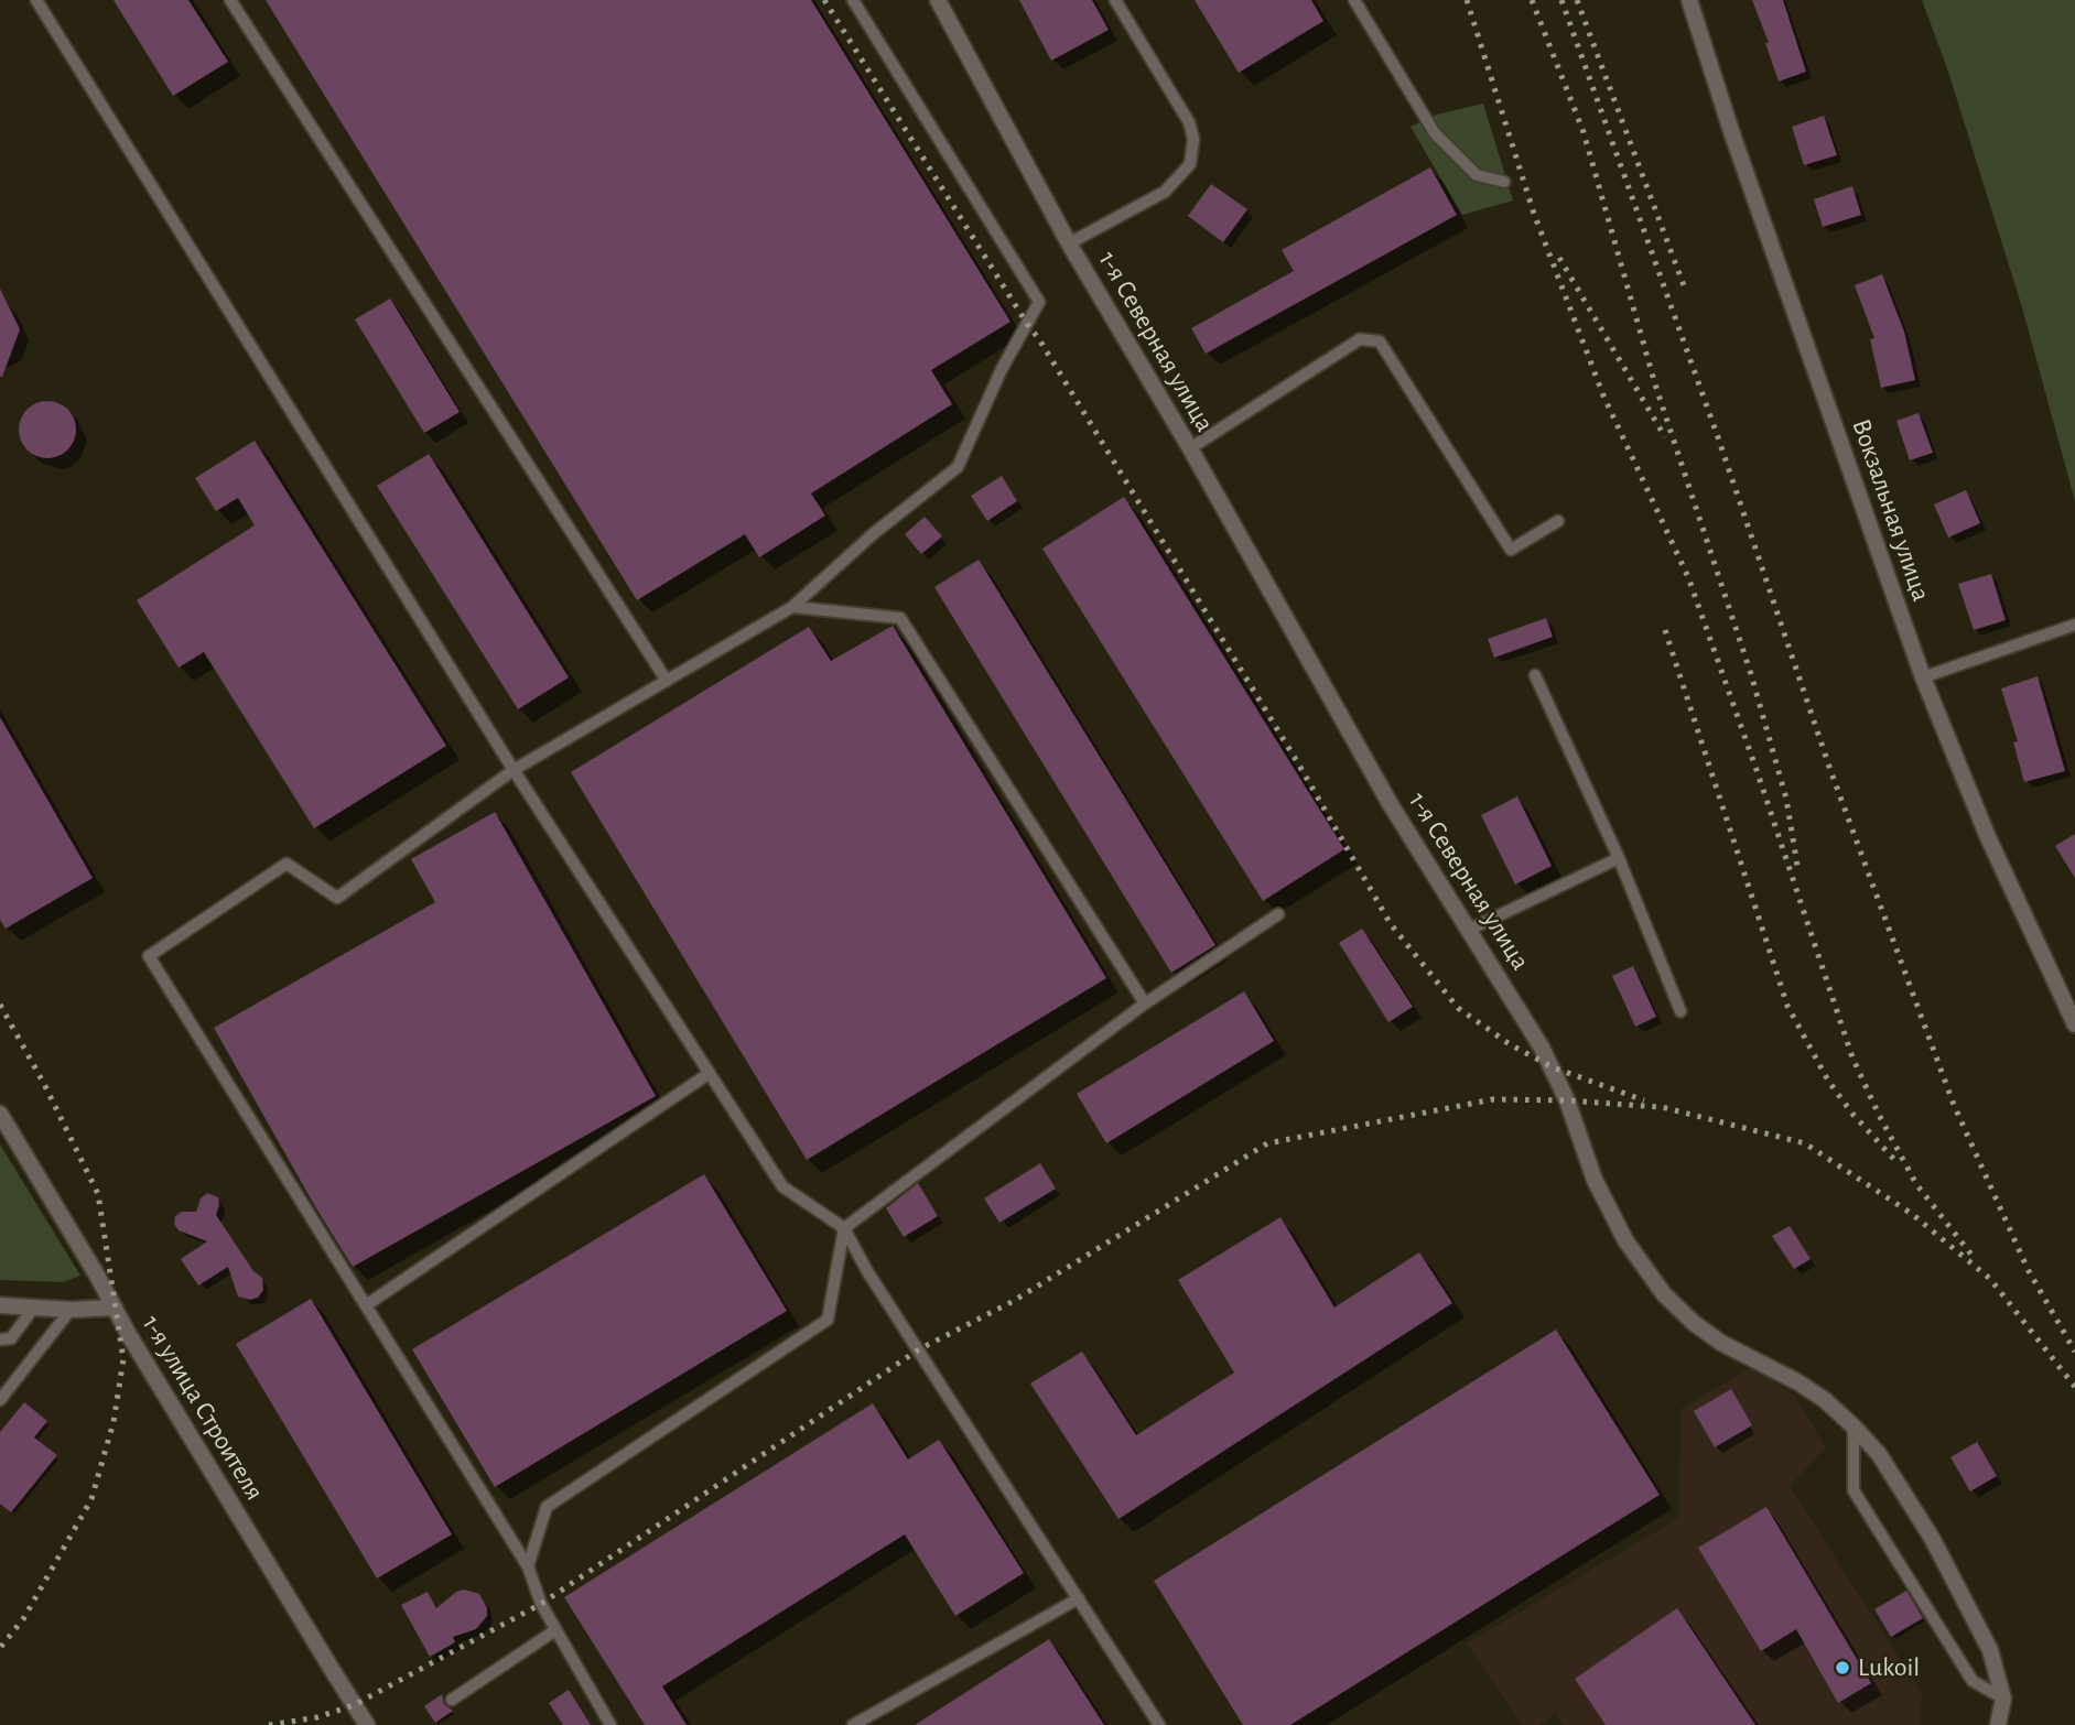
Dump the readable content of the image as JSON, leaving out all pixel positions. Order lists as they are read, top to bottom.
{
  "streets": {
    "street": ["1-я Северная улица", "Вокзальная улица", "1-я улица Строителя"]
  },
  "places": ["Lukoil"]
}
